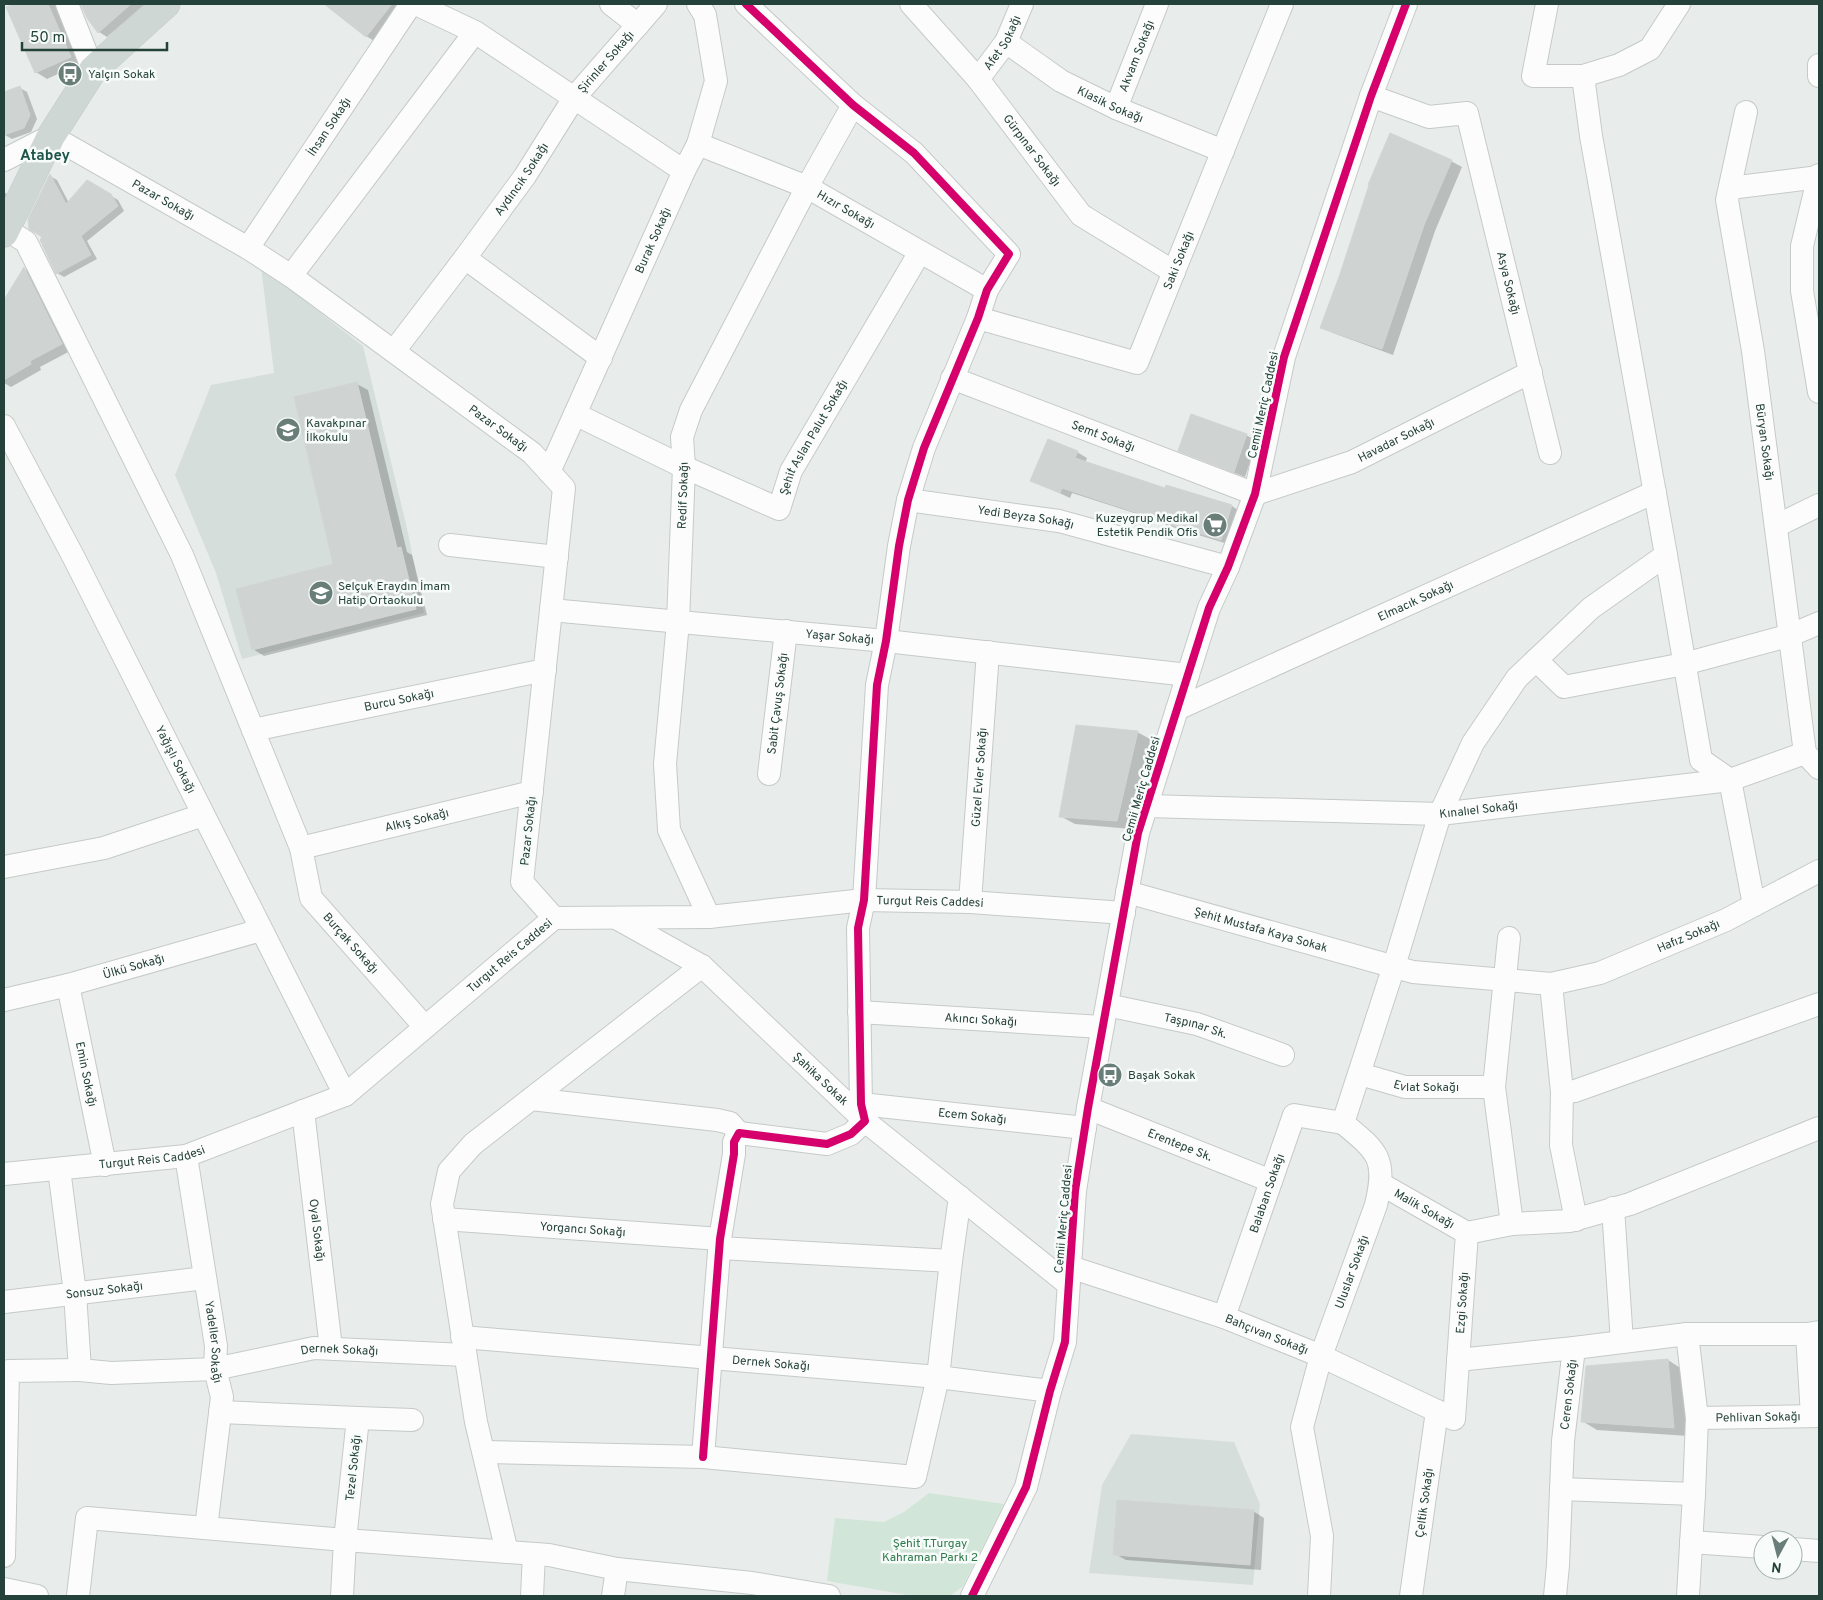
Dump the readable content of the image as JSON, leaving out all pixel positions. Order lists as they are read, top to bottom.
{
  "streets": {
    "street": [
      "Afet Sokağı",
      "Akvam Sokağı",
      "Şirinler Sokağı",
      "Klasik Sokağı",
      "İhsan Sokağı",
      "Gürpınar Sokağı",
      "Aydıncık Sokağı",
      "Pazar Sokağı",
      "Hızır Sokağı",
      "Burak Sokağı",
      "Saki Sokağı",
      "Asya Sokağı",
      "Cemii Meriç Caddesi",
      "Semt Sokağı",
      "Şehit Aslan Palut Sokağı",
      "Havadar Sokağı",
      "Büryan Sokağı",
      "Redif Sokağı",
      "Yedi Beyza Sokağı",
      "Elmacık Sokağı",
      "Yaşar Sokağı",
      "Burcu Sokağı",
      "Sabit Çavuş Sokağı",
      "Yağışlı Sokağı",
      "Güzel Evler Sokağı",
      "Kınalıel Sokağı",
      "Alkış Sokağı",
      "Turgut Reis Caddesi",
      "Şehit Mustafa Kaya Sokak",
      "Hafız Sokağı",
      "Burçak Sokağı",
      "Ülkü Sokağı",
      "Akıncı Sokağı",
      "Taşpınar Sk.",
      "Emin Sokağı",
      "Şahika Sokak",
      "Evlat Sokağı",
      "Ecem Sokağı",
      "Erentepe Sk.",
      "Balaban Sokağı",
      "Malik Sokağı",
      "Yorgancı Sokağı",
      "Oyal Sokağı",
      "Uluslar Sokağı",
      "Sonsuz Sokağı",
      "Ezgi Sokağı",
      "Bahçıvan Sokağı",
      "Yadeller Sokağı",
      "Dernek Sokağı",
      "Ceren Sokağı",
      "Pehlivan Sokağı",
      "Tezel Sokağı",
      "Çeltik Sokağı"
    ]
  },
  "crossings": [
    ["Afet Sokağı", "Klasik Sokağı"],
    ["Afet Sokağı", "Gürpınar Sokağı"],
    ["Akvam Sokağı", "Klasik Sokağı"],
    ["Şirinler Sokağı", "Aydıncık Sokağı"],
    ["Klasik Sokağı", "Saki Sokağı"],
    ["İhsan Sokağı", "Pazar Sokağı"],
    ["Gürpınar Sokağı", "Saki Sokağı"],
    ["Aydıncık Sokağı", "Pazar Sokağı"],
    ["Pazar Sokağı", "Burak Sokağı"],
    ["Pazar Sokağı", "Yaşar Sokağı"],
    ["Pazar Sokağı", "Burcu Sokağı"],
    ["Pazar Sokağı", "Alkış Sokağı"],
    ["Pazar Sokağı", "Turgut Reis Caddesi"],
    ["Hızır Sokağı", "Burak Sokağı"],
    ["Hızır Sokağı", "Şehit Aslan Palut Sokağı"],
    ["Hızır Sokağı", "Redif Sokağı"],
    ["Burak Sokağı", "Şehit Aslan Palut Sokağı"],
    ["Asya Sokağı", "Cemii Meriç Caddesi"],
    ["Asya Sokağı", "Havadar Sokağı"],
    ["Cemii Meriç Caddesi", "Semt Sokağı"],
    ["Cemii Meriç Caddesi", "Havadar Sokağı"],
    ["Cemii Meriç Caddesi", "Yedi Beyza Sokağı"],
    ["Cemii Meriç Caddesi", "Elmacık Sokağı"],
    ["Cemii Meriç Caddesi", "Yaşar Sokağı"],
    ["Cemii Meriç Caddesi", "Kınalıel Sokağı"],
    ["Cemii Meriç Caddesi", "Turgut Reis Caddesi"],
    ["Cemii Meriç Caddesi", "Şehit Mustafa Kaya Sokak"],
    ["Cemii Meriç Caddesi", "Akıncı Sokağı"],
    ["Cemii Meriç Caddesi", "Taşpınar Sk."],
    ["Cemii Meriç Caddesi", "Şahika Sokak"],
    ["Cemii Meriç Caddesi", "Ecem Sokağı"],
    ["Cemii Meriç Caddesi", "Erentepe Sk."],
    ["Cemii Meriç Caddesi", "Bahçıvan Sokağı"],
    ["Cemii Meriç Caddesi", "Dernek Sokağı"],
    ["Semt Sokağı", "Havadar Sokağı"],
    ["Şehit Aslan Palut Sokağı", "Redif Sokağı"],
    ["Büryan Sokağı", "Kınalıel Sokağı"],
    ["Redif Sokağı", "Yaşar Sokağı"],
    ["Redif Sokağı", "Turgut Reis Caddesi"],
    ["Yaşar Sokağı", "Sabit Çavuş Sokağı"],
    ["Yaşar Sokağı", "Güzel Evler Sokağı"],
    ["Burcu Sokağı", "Burçak Sokağı"],
    ["Yağışlı Sokağı", "Turgut Reis Caddesi"],
    ["Yağışlı Sokağı", "Ülkü Sokağı"],
    ["Güzel Evler Sokağı", "Turgut Reis Caddesi"],
    ["Alkış Sokağı", "Burçak Sokağı"],
    ["Turgut Reis Caddesi", "Şehit Mustafa Kaya Sokak"],
    ["Turgut Reis Caddesi", "Burçak Sokağı"],
    ["Turgut Reis Caddesi", "Emin Sokağı"],
    ["Turgut Reis Caddesi", "Şahika Sokak"],
    ["Turgut Reis Caddesi", "Oyal Sokağı"],
    ["Turgut Reis Caddesi", "Yadeller Sokağı"],
    ["Şehit Mustafa Kaya Sokak", "Hafız Sokağı"],
    ["Ülkü Sokağı", "Emin Sokağı"],
    ["Şahika Sokak", "Ecem Sokağı"],
    ["Şahika Sokak", "Bahçıvan Sokağı"],
    ["Ecem Sokağı", "Erentepe Sk."],
    ["Erentepe Sk.", "Balaban Sokağı"],
    ["Balaban Sokağı", "Uluslar Sokağı"],
    ["Balaban Sokağı", "Bahçıvan Sokağı"],
    ["Malik Sokağı", "Uluslar Sokağı"],
    ["Malik Sokağı", "Ezgi Sokağı"],
    ["Oyal Sokağı", "Dernek Sokağı"],
    ["Uluslar Sokağı", "Bahçıvan Sokağı"],
    ["Sonsuz Sokağı", "Yadeller Sokağı"],
    ["Ezgi Sokağı", "Bahçıvan Sokağı"],
    ["Ezgi Sokağı", "Çeltik Sokağı"],
    ["Bahçıvan Sokağı", "Çeltik Sokağı"],
    ["Yadeller Sokağı", "Dernek Sokağı"],
    ["Yadeller Sokağı", "Tezel Sokağı"]
  ],
  "districts": ["Atabey"],
  "parks": ["Şehit T.Turgay Kahraman Parkı 2"],
  "places": {
    "bus stop": ["Yalçın Sokak", "Başak Sokak"],
    "school or university": ["Kavakpınar İlkokulu", "Selçuk Eraydın İmam Hatip Ortaokulu"],
    "supermarket": ["Kuzeygrup Medikal Estetik Pendik Ofis"]
  },
  "scale_bar": "50 m",
  "north": "bottom"
}
